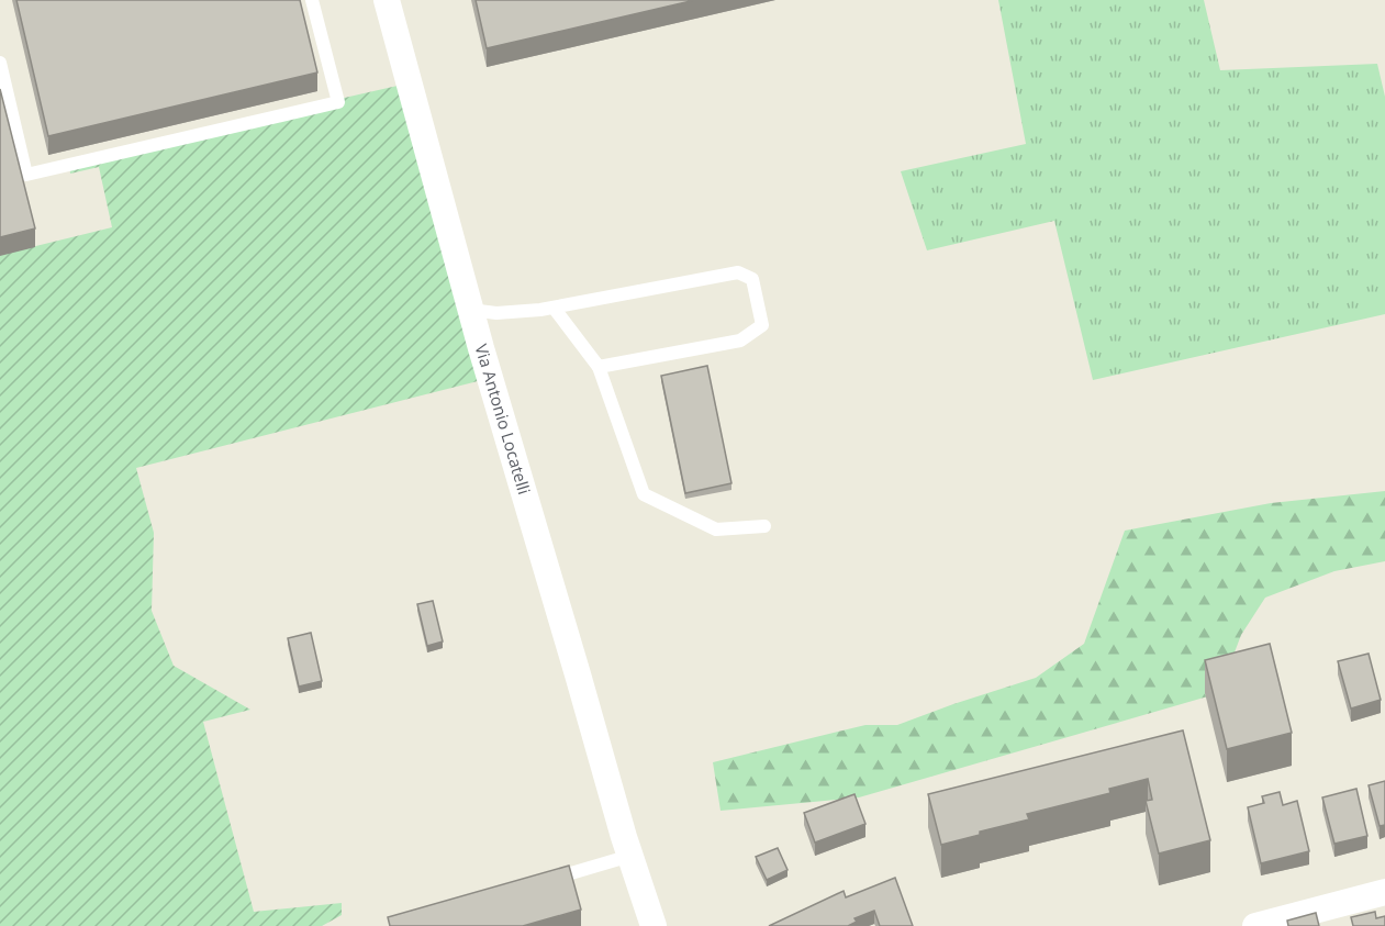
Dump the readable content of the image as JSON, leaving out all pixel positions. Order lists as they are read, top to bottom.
{
  "streets": {
    "street": ["Via Antonio Locatelli"]
  }
}
